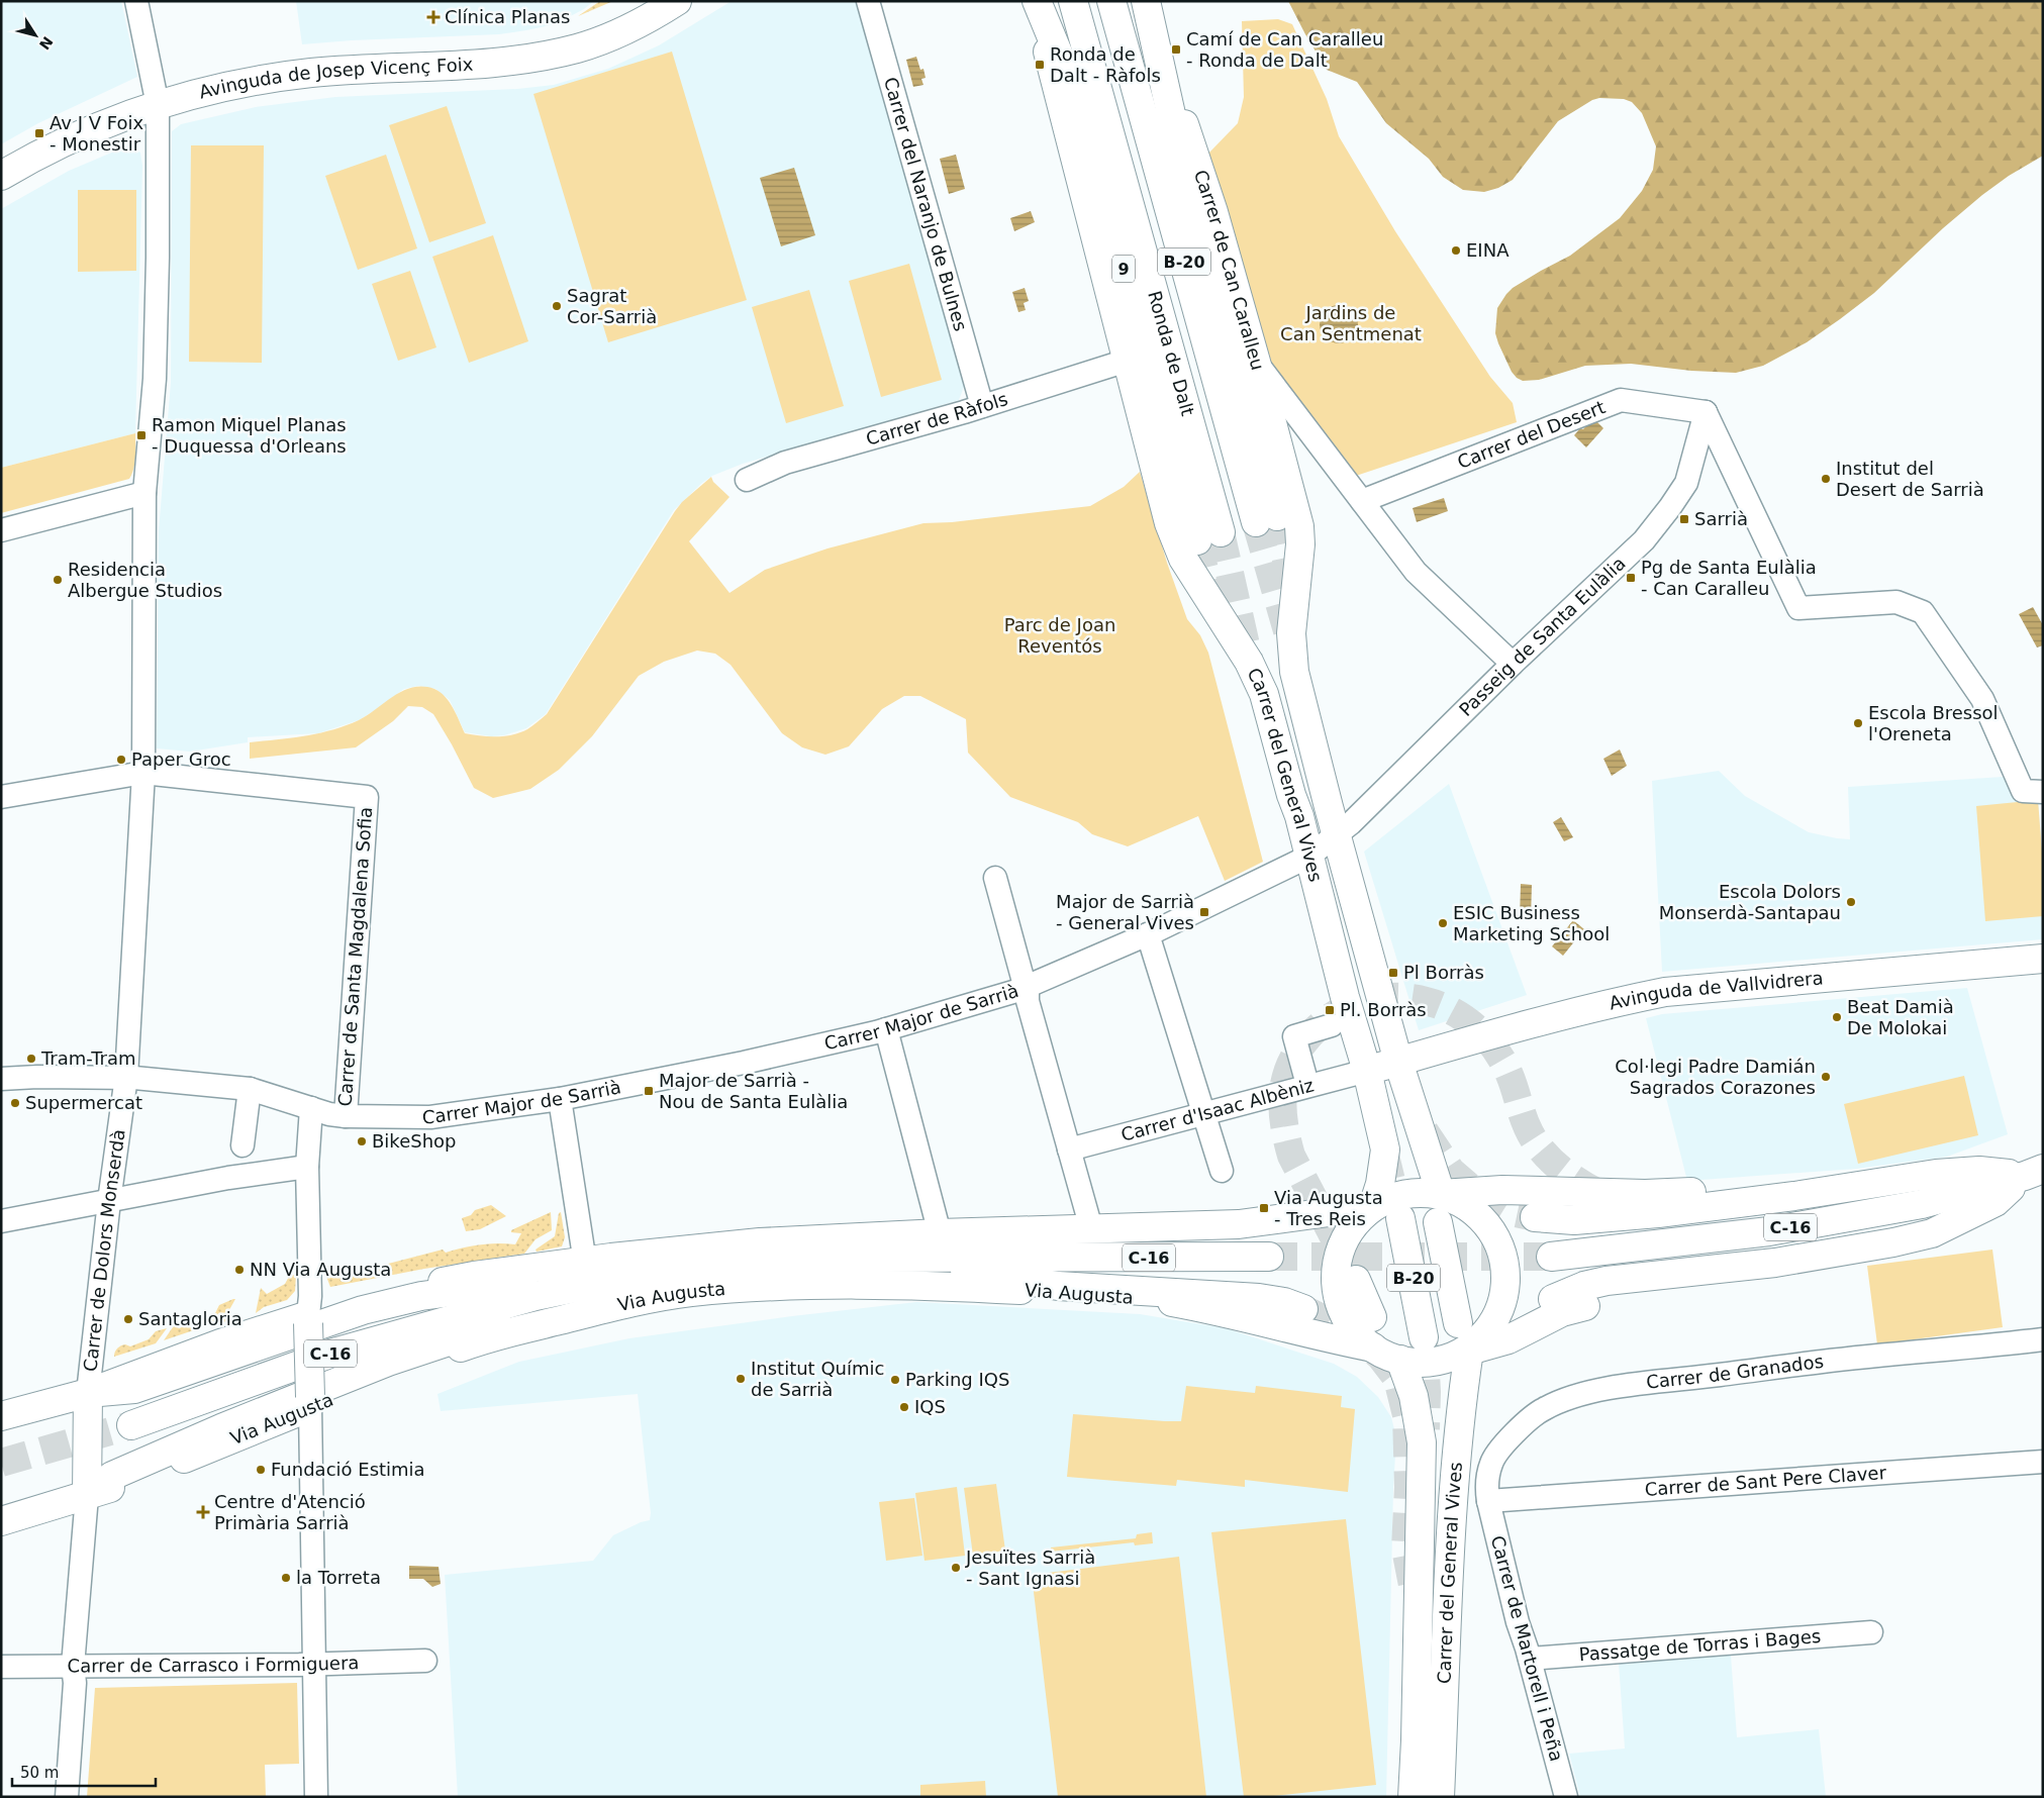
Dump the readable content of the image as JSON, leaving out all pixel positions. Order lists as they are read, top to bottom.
{
  "streets": {
    "main road": [
      "Avinguda de Josep Vicenç Foix",
      "B-20",
      "9",
      "Carrer de Can Caralleu",
      "Ronda de Dalt",
      "Carrer del General Vives",
      "Avinguda de Vallvidrera",
      "C-16",
      "Via Augusta"
    ],
    "street": [
      "Carrer del Naranjo de Bulnes",
      "Carrer de Ràfols",
      "Carrer del Desert",
      "Passeig de Santa Eulàlia",
      "Carrer de Santa Magdalena Sofia",
      "Carrer Major de Sarrià",
      "Carrer d'Isaac Albèniz",
      "Carrer de Dolors Monserdà",
      "Carrer de Granados",
      "Carrer de Sant Pere Claver",
      "Passatge de Torras i Bages",
      "Carrer de Martorell i Peña",
      "Carrer de Carrasco i Formiguera"
    ]
  },
  "crossings": [
    ["Avinguda de Josep Vicenç Foix", "Carrer de Dolors Monserdà"],
    ["Carrer del Naranjo de Bulnes", "Carrer de Ràfols"],
    ["9", "Ronda de Dalt"],
    ["Carrer de Can Caralleu", "Ronda de Dalt"],
    ["Carrer de Can Caralleu", "Carrer del Desert"],
    ["Carrer de Can Caralleu", "Passeig de Santa Eulàlia"],
    ["Carrer de Can Caralleu", "Carrer del General Vives"],
    ["Carrer de Ràfols", "Carrer del General Vives"],
    ["Carrer del Desert", "Passeig de Santa Eulàlia"],
    ["Passeig de Santa Eulàlia", "Carrer del General Vives"],
    ["Passeig de Santa Eulàlia", "Carrer Major de Sarrià"],
    ["Carrer del General Vives", "Avinguda de Vallvidrera"],
    ["Carrer del General Vives", "Carrer Major de Sarrià"],
    ["Carrer del General Vives", "Carrer d'Isaac Albèniz"],
    ["Carrer del General Vives", "Via Augusta"],
    ["Carrer de Santa Magdalena Sofia", "Carrer Major de Sarrià"],
    ["Carrer de Santa Magdalena Sofia", "Carrer de Dolors Monserdà"],
    ["Avinguda de Vallvidrera", "Carrer d'Isaac Albèniz"],
    ["Carrer Major de Sarrià", "Carrer de Dolors Monserdà"],
    ["Carrer de Granados", "Carrer de Sant Pere Claver"],
    ["Carrer de Granados", "Carrer de Martorell i Peña"],
    ["Carrer de Sant Pere Claver", "Carrer de Martorell i Peña"],
    ["Passatge de Torras i Bages", "Carrer de Martorell i Peña"]
  ],
  "parks": ["Jardins de Can Sentmenat", "Parc de Joan Reventós"],
  "places": {
    "health": ["Clínica Planas", "Centre d'Atenció Primària Sarrià"],
    "transit": [
      "Camí de Can Caralleu - Ronda de Dalt",
      "Ronda de Dalt - Ràfols",
      "Av J V Foix - Monestir",
      "Ramon Miquel Planas - Duquessa d'Orleans",
      "Sarrià",
      "Pg de Santa Eulàlia - Can Caralleu",
      "Major de Sarrià - General Vives",
      "Pl Borràs",
      "Pl. Borràs",
      "Major de Sarrià - Nou de Santa Eulàlia",
      "Via Augusta - Tres Reis"
    ],
    "other": [
      "EINA",
      "Sagrat Cor-Sarrià",
      "Institut del Desert de Sarrià",
      "Residencia Albergue Studios",
      "Escola Bressol l'Oreneta",
      "Paper Groc",
      "Escola Dolors Monserdà-Santapau",
      "ESIC Business Marketing School",
      "Beat Damià De Molokai",
      "Tram-Tram",
      "Col·legi Padre Damián Sagrados Corazones",
      "Supermercat",
      "BikeShop",
      "NN Via Augusta",
      "Santagloria",
      "Institut Químic de Sarrià",
      "Parking IQS",
      "IQS",
      "Fundació Estimia",
      "Jesuïtes Sarrià - Sant Ignasi",
      "la Torreta"
    ]
  },
  "scale_bar": "50 m",
  "north": "bottom right"
}
